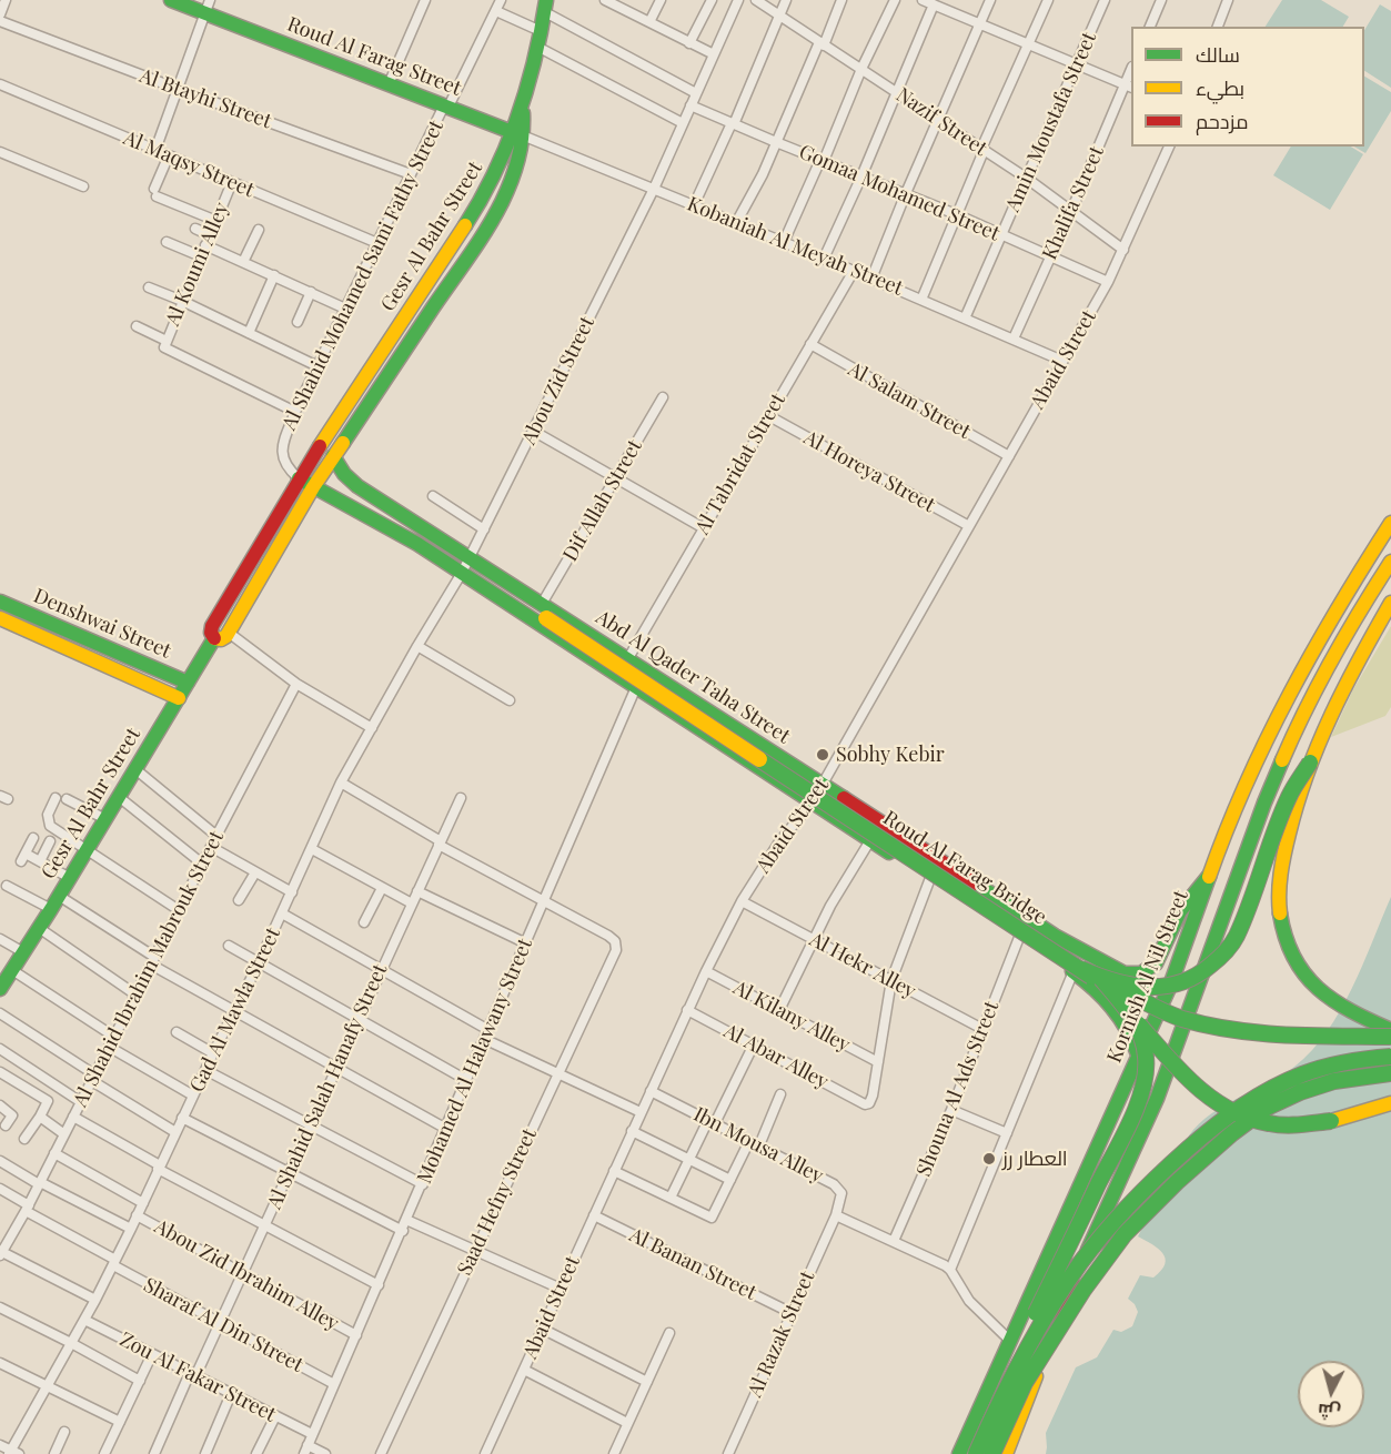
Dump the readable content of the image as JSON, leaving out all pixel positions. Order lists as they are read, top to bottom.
{
  "streets": {
    "main road": [
      "Roud Al Farag Street",
      "Gesr Al Bahr Street",
      "Denshwai Street",
      "Abd Al Qader Taha Street",
      "Roud Al Farag Bridge",
      "Kornish Al Nil Street"
    ],
    "street": [
      "Al Btayhi Street",
      "Nazif Street",
      "Amin Moustafa Street",
      "Al Maqsy Street",
      "Gomaa Mohamed Street",
      "Khalifa Street",
      "Kobaniah Al Meyah Street",
      "Al Koumi Alley",
      "Al Shahid Mohamed Sami Fathy Street",
      "Abaid Street",
      "Abou Zid Street",
      "Al Salam Street",
      "Al Tabridat Street",
      "Al Horeya Street",
      "Dif Allah Street",
      "Al Hekr Alley",
      "Al Shahid Ibrahim Mabrouk Street",
      "Gad Al Mawla Street",
      "Al Kilany Alley",
      "Al Abar Alley",
      "Mohamed Al Halawany Street",
      "Al Shahid Salah Hanafy Street",
      "Shouna Al Ads Street",
      "Ibn Mousa Alley",
      "Saad Hefny Street",
      "Al Banan Street",
      "Abou Zid Ibrahim Alley",
      "Sharaf Al Din Street",
      "Al Razak Street",
      "Zou Al Fakar Street"
    ]
  },
  "crossings": [
    ["Roud Al Farag Street", "Gesr Al Bahr Street"],
    ["Roud Al Farag Street", "Kobaniah Al Meyah Street"],
    ["Roud Al Farag Street", "Al Shahid Mohamed Sami Fathy Street"],
    ["Al Btayhi Street", "Al Shahid Mohamed Sami Fathy Street"],
    ["Nazif Street", "Amin Moustafa Street"],
    ["Nazif Street", "Khalifa Street"],
    ["Nazif Street", "Abaid Street"],
    ["Amin Moustafa Street", "Gomaa Mohamed Street"],
    ["Amin Moustafa Street", "Kobaniah Al Meyah Street"],
    ["Al Maqsy Street", "Al Koumi Alley"],
    ["Al Maqsy Street", "Al Shahid Mohamed Sami Fathy Street"],
    ["Gomaa Mohamed Street", "Khalifa Street"],
    ["Gomaa Mohamed Street", "Abaid Street"],
    ["Gomaa Mohamed Street", "Abou Zid Street"],
    ["Khalifa Street", "Kobaniah Al Meyah Street"],
    ["Gesr Al Bahr Street", "Kobaniah Al Meyah Street"],
    ["Gesr Al Bahr Street", "Al Shahid Mohamed Sami Fathy Street"],
    ["Gesr Al Bahr Street", "Denshwai Street"],
    ["Gesr Al Bahr Street", "Abd Al Qader Taha Street"],
    ["Kobaniah Al Meyah Street", "Abaid Street"],
    ["Kobaniah Al Meyah Street", "Abou Zid Street"],
    ["Kobaniah Al Meyah Street", "Al Tabridat Street"],
    ["Al Shahid Mohamed Sami Fathy Street", "Abd Al Qader Taha Street"],
    ["Abaid Street", "Al Salam Street"],
    ["Abaid Street", "Al Horeya Street"],
    ["Abaid Street", "Abd Al Qader Taha Street"],
    ["Abaid Street", "Al Hekr Alley"],
    ["Abaid Street", "Al Kilany Alley"],
    ["Abaid Street", "Al Abar Alley"],
    ["Abaid Street", "Ibn Mousa Alley"],
    ["Abaid Street", "Al Banan Street"],
    ["Abou Zid Street", "Abd Al Qader Taha Street"],
    ["Abou Zid Street", "Gad Al Mawla Street"],
    ["Al Salam Street", "Al Tabridat Street"],
    ["Al Tabridat Street", "Al Horeya Street"],
    ["Al Tabridat Street", "Abd Al Qader Taha Street"],
    ["Dif Allah Street", "Abd Al Qader Taha Street"],
    ["Dif Allah Street", "Roud Al Farag Bridge"],
    ["Abd Al Qader Taha Street", "Roud Al Farag Bridge"],
    ["Abd Al Qader Taha Street", "Kornish Al Nil Street"],
    ["Abd Al Qader Taha Street", "Gad Al Mawla Street"],
    ["Abd Al Qader Taha Street", "Mohamed Al Halawany Street"],
    ["Abd Al Qader Taha Street", "Shouna Al Ads Street"],
    ["Al Hekr Alley", "Shouna Al Ads Street"],
    ["Al Shahid Ibrahim Mabrouk Street", "Sharaf Al Din Street"],
    ["Gad Al Mawla Street", "Abou Zid Ibrahim Alley"],
    ["Gad Al Mawla Street", "Sharaf Al Din Street"],
    ["Gad Al Mawla Street", "Zou Al Fakar Street"],
    ["Al Kilany Alley", "Al Abar Alley"],
    ["Mohamed Al Halawany Street", "Saad Hefny Street"],
    ["Mohamed Al Halawany Street", "Abou Zid Ibrahim Alley"],
    ["Mohamed Al Halawany Street", "Sharaf Al Din Street"],
    ["Mohamed Al Halawany Street", "Zou Al Fakar Street"],
    ["Al Shahid Salah Hanafy Street", "Abou Zid Ibrahim Alley"],
    ["Al Shahid Salah Hanafy Street", "Sharaf Al Din Street"],
    ["Al Shahid Salah Hanafy Street", "Zou Al Fakar Street"],
    ["Ibn Mousa Alley", "Al Razak Street"],
    ["Al Banan Street", "Al Razak Street"]
  ],
  "places": ["Sobhy Kebir", "العطار رز"],
  "legend": ["سالك", "بطيء", "مزدحم"],
  "north": "bottom"
}
